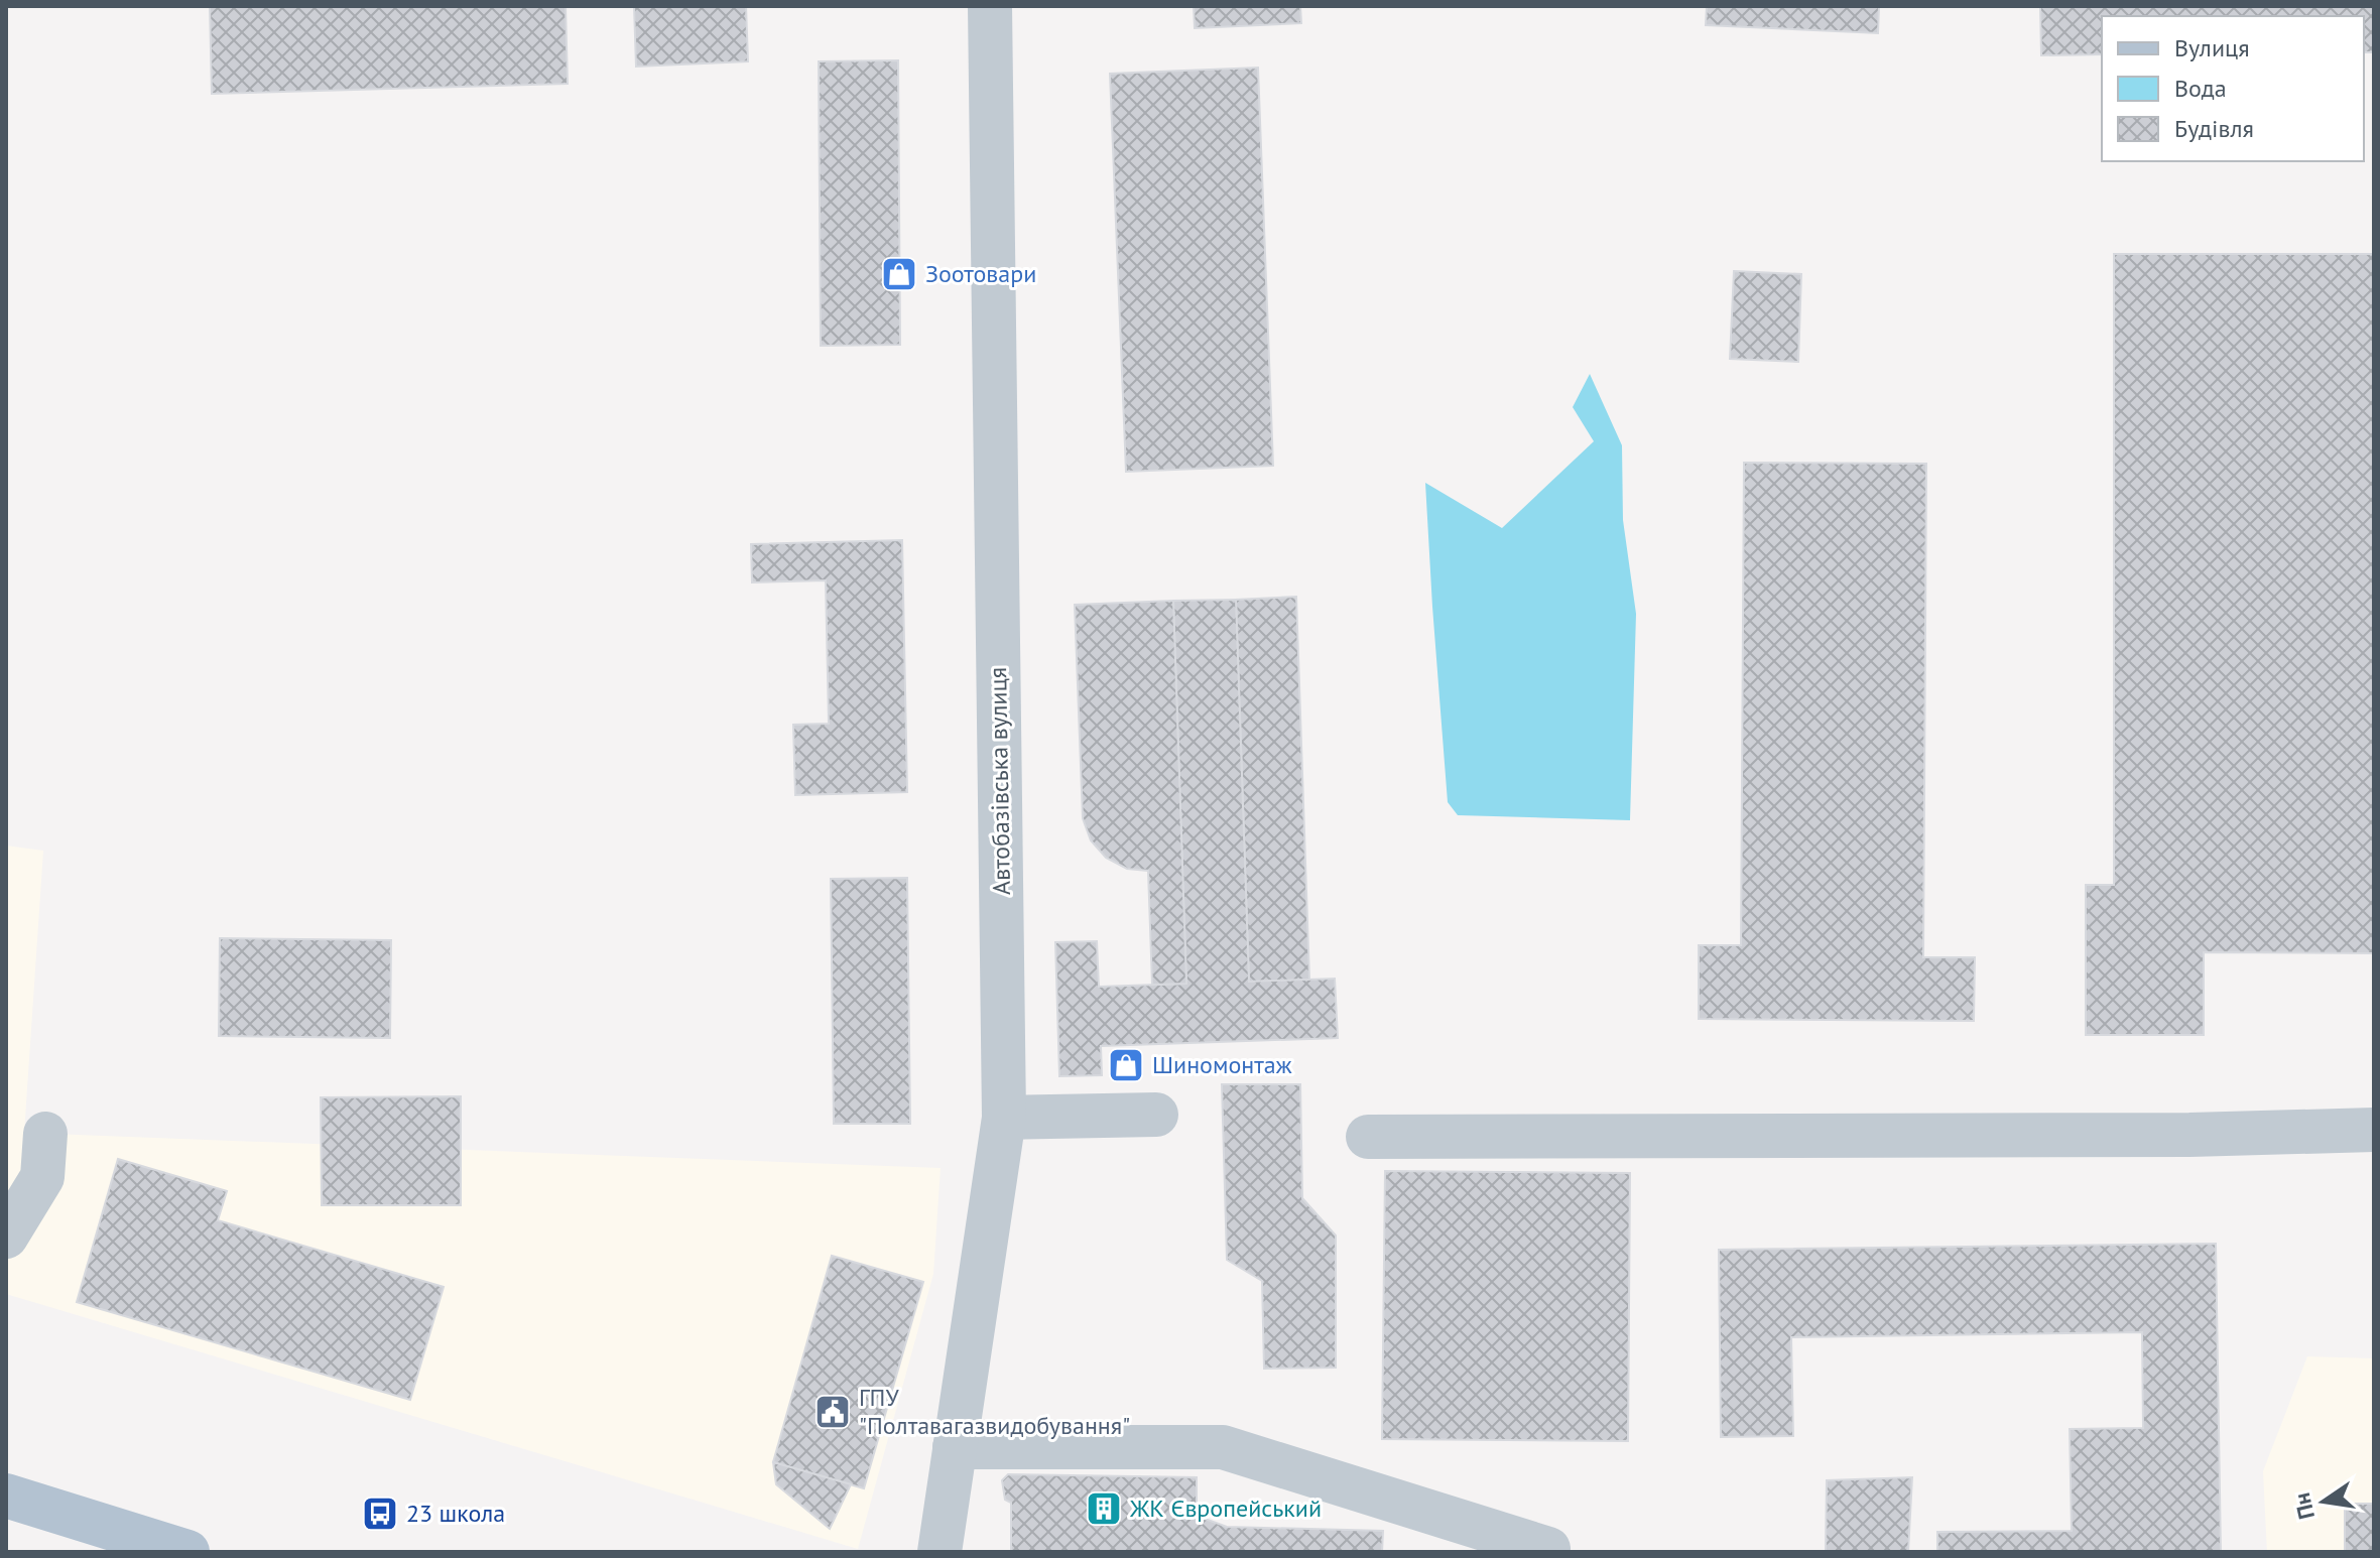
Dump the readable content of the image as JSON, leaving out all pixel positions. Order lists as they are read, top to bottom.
{
  "streets": {
    "street": ["Автобазівська вулиця"]
  },
  "places": {
    "shop": ["Зоотовари", "Шиномонтаж"],
    "public building": ["ГПУ \"Полтавагазвидобування\""],
    "building": ["ЖК Європейський"],
    "bus stop": ["23 школа"]
  },
  "legend": ["Вулиця", "Вода", "Будівля"],
  "north": "left"
}
